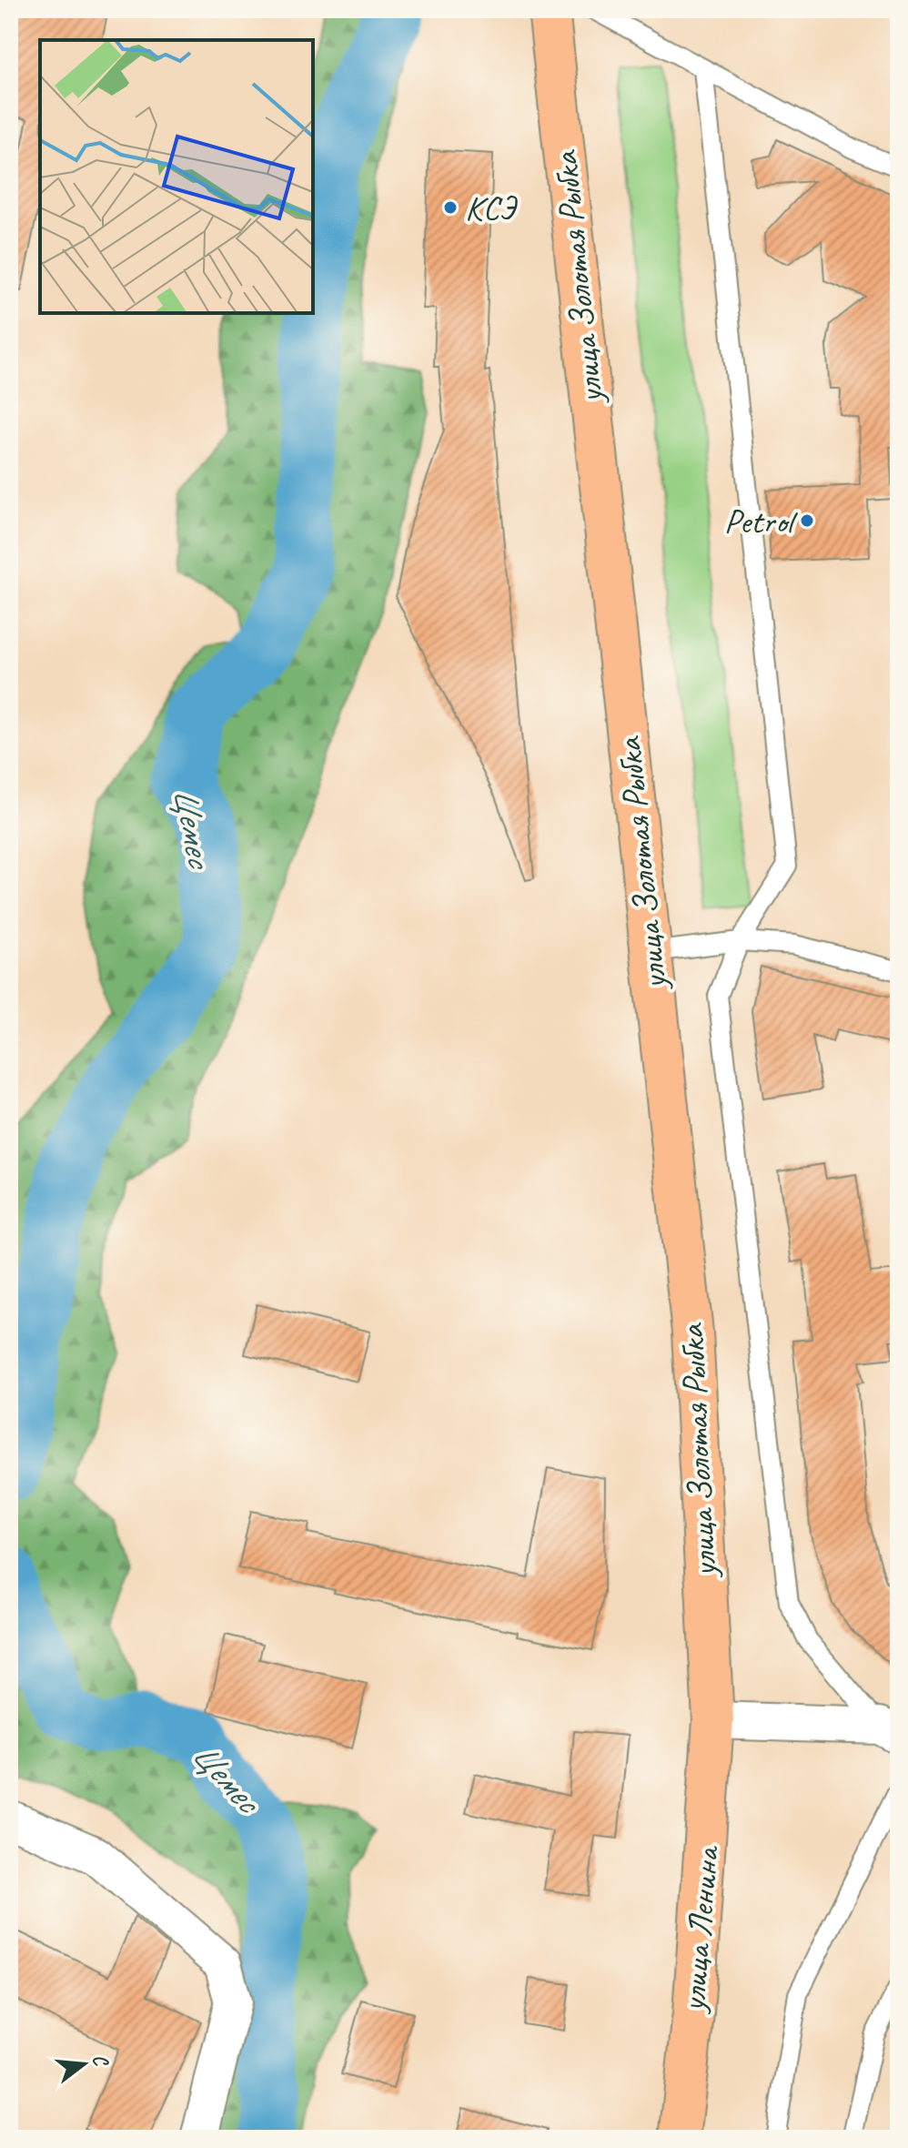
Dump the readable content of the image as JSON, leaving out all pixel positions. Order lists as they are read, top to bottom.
{
  "streets": {
    "highway": ["улица Золотая Рыбка", "улица Ленина"]
  },
  "crossings": [
    ["улица Золотая Рыбка", "улица Ленина"]
  ],
  "water": ["Цемес"],
  "places": ["КСЭ", "Petrol"],
  "north": "right"
}
